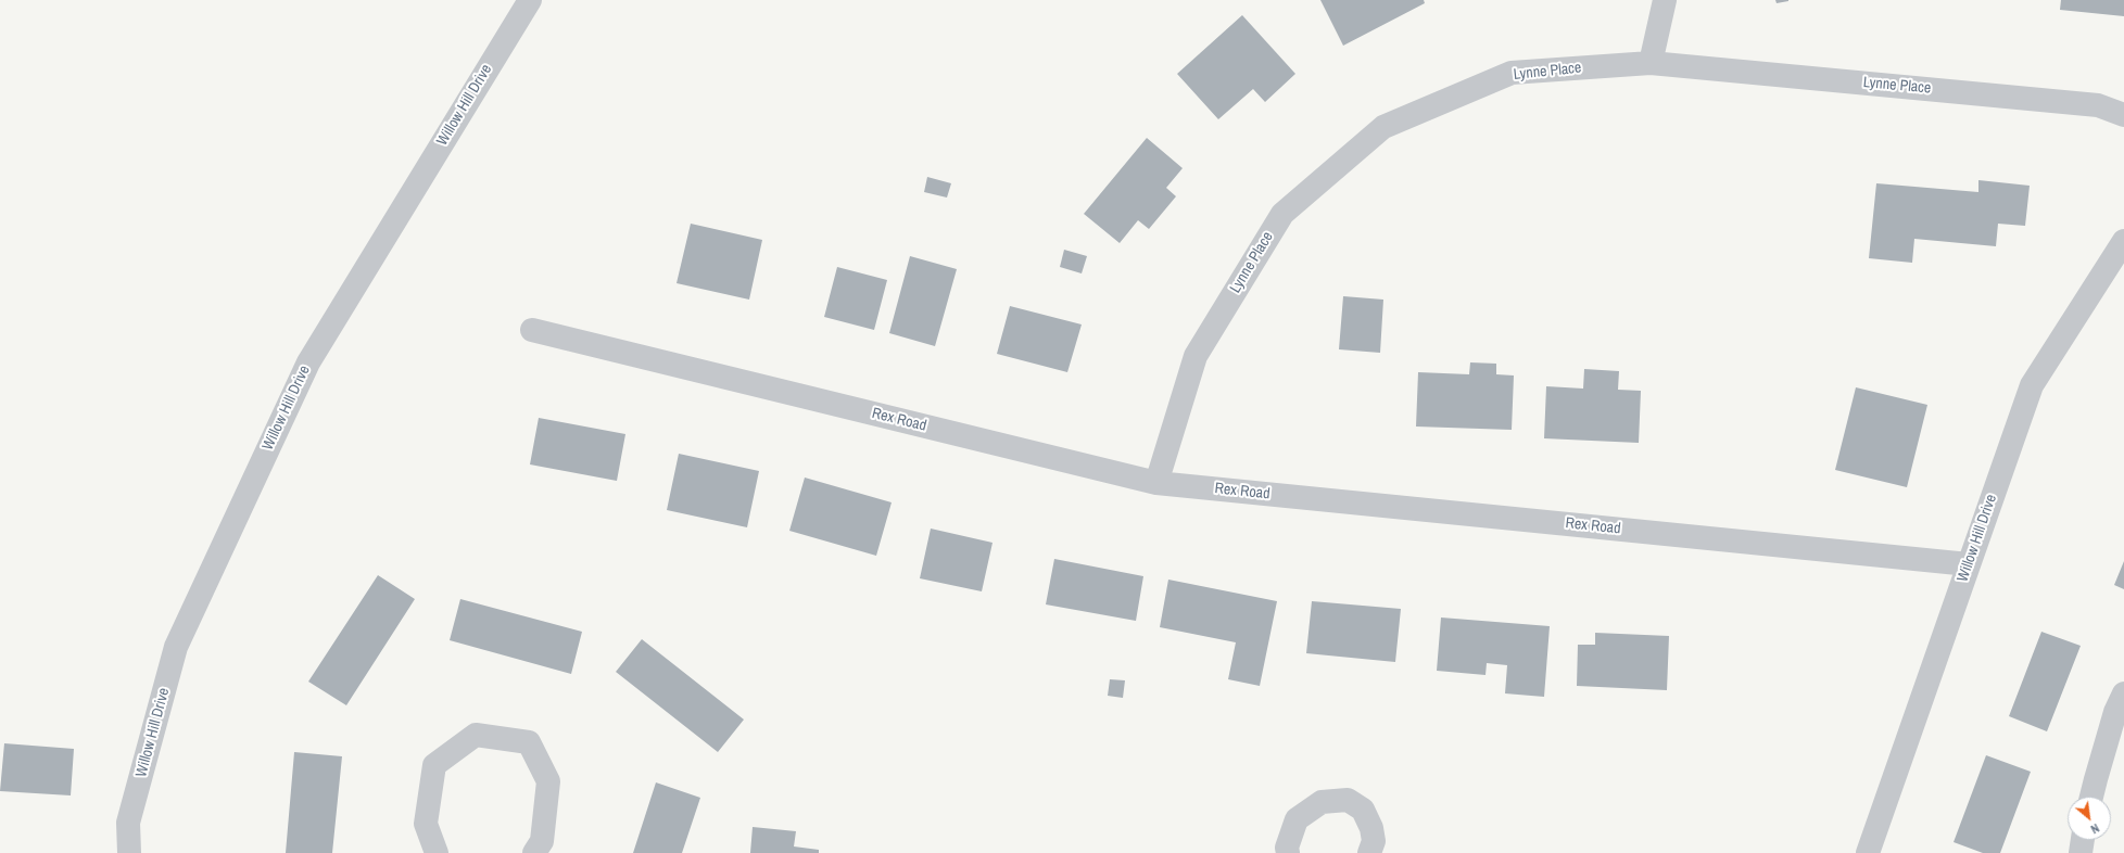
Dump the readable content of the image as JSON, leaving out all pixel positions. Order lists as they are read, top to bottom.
{
  "streets": {
    "street": ["Lynne Place", "Willow Hill Drive", "Rex Road"]
  },
  "crossings": [
    ["Lynne Place", "Rex Road"],
    ["Willow Hill Drive", "Rex Road"]
  ],
  "north": "bottom right"
}
